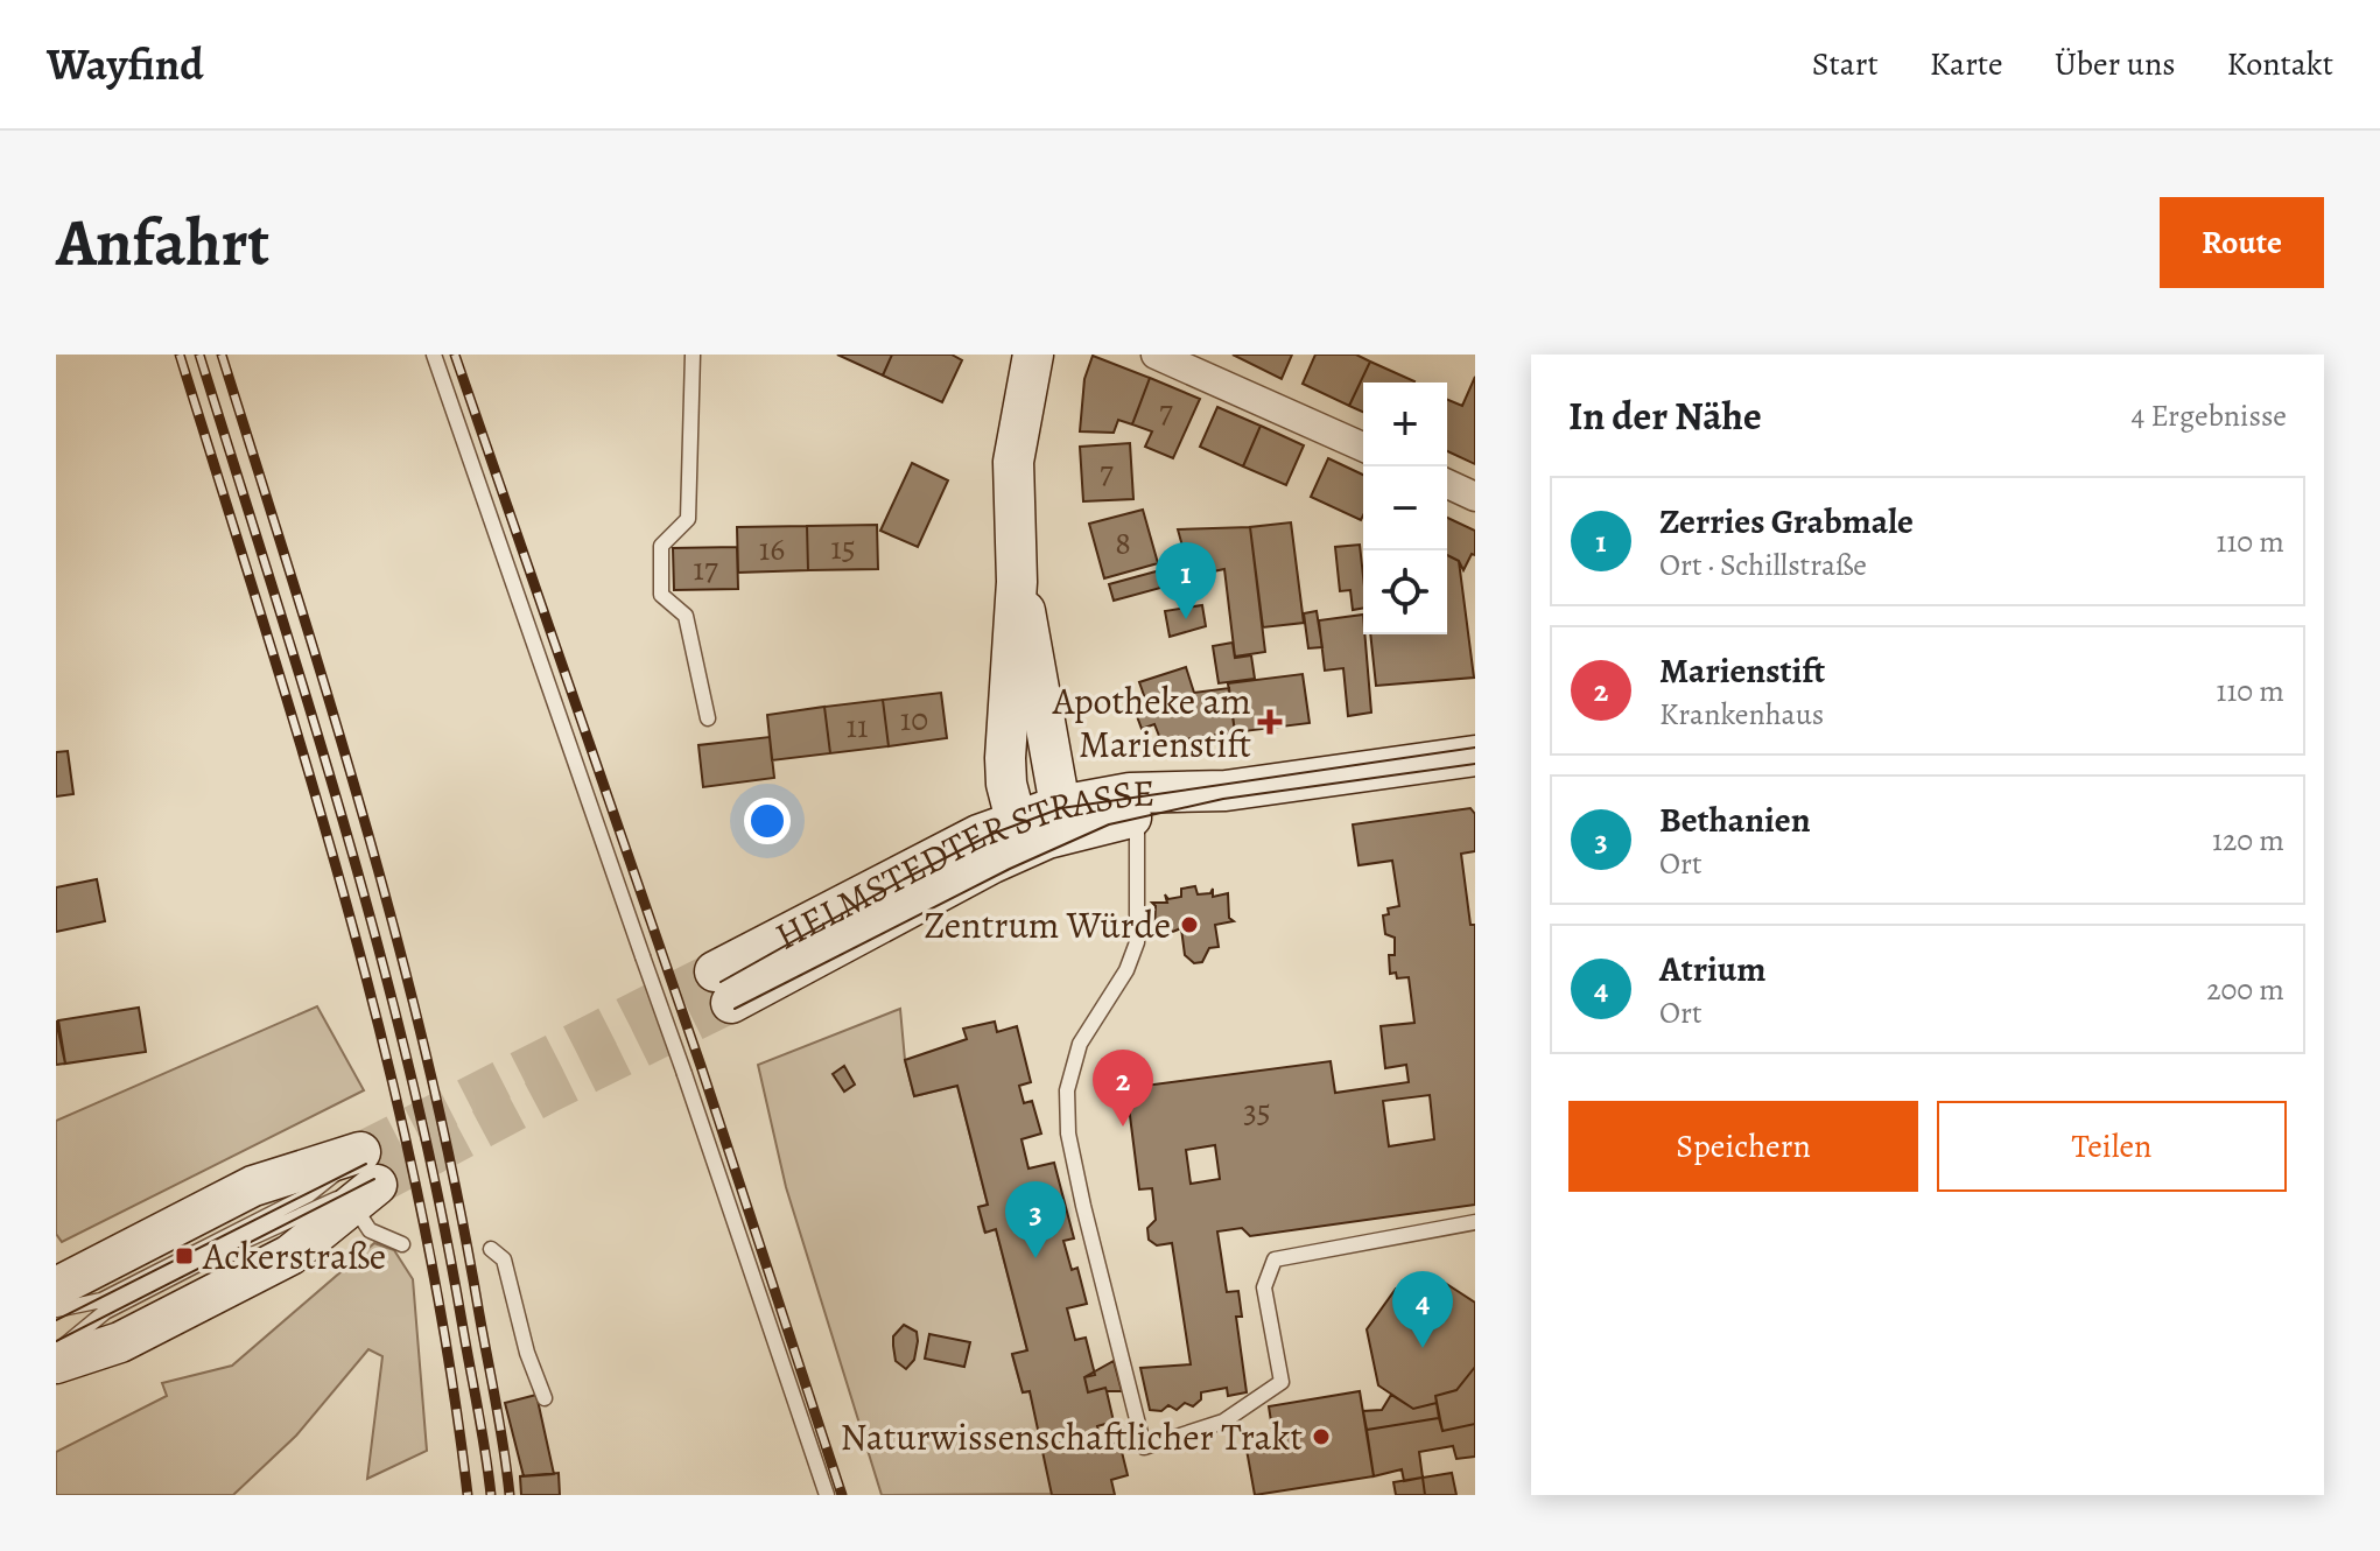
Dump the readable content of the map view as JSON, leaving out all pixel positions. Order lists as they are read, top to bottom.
{
  "streets": {
    "main road": ["HELMSTEDTER STRASSE"]
  },
  "places": {
    "health": ["Apotheke am Marienstift"],
    "other": ["Zentrum Würde", "Naturwissenschaftlicher Trakt"],
    "transit": ["Ackerstraße"]
  },
  "house_numbers": [
    "7",
    "7",
    "8",
    "15",
    "16",
    "17",
    "10",
    "11",
    "35"
  ],
  "page": {
    "header": "Wayfind",
    "nav": [
      "Start",
      "Karte",
      "Über uns",
      "Kontakt"
    ],
    "buttons": [
      "Route",
      ["Speichern", "Teilen"]
    ],
    "title": "Anfahrt",
    "heading": ["In der Nähe", "4 Ergebnisse"],
    "map_buttons": ["+", "−"],
    "list": [
      {
        "mark": "1",
        "name": "Zerries Grabmale",
        "note": "Ort · Schillstraße",
        "value": "110 m"
      },
      {
        "mark": "2",
        "name": "Marienstift",
        "note": "Krankenhaus",
        "value": "110 m"
      },
      {
        "mark": "3",
        "name": "Bethanien",
        "note": "Ort",
        "value": "120 m"
      },
      {
        "mark": "4",
        "name": "Atrium",
        "note": "Ort",
        "value": "200 m"
      }
    ],
    "pins": [
      "1",
      "2",
      "3",
      "4"
    ]
  }
}
